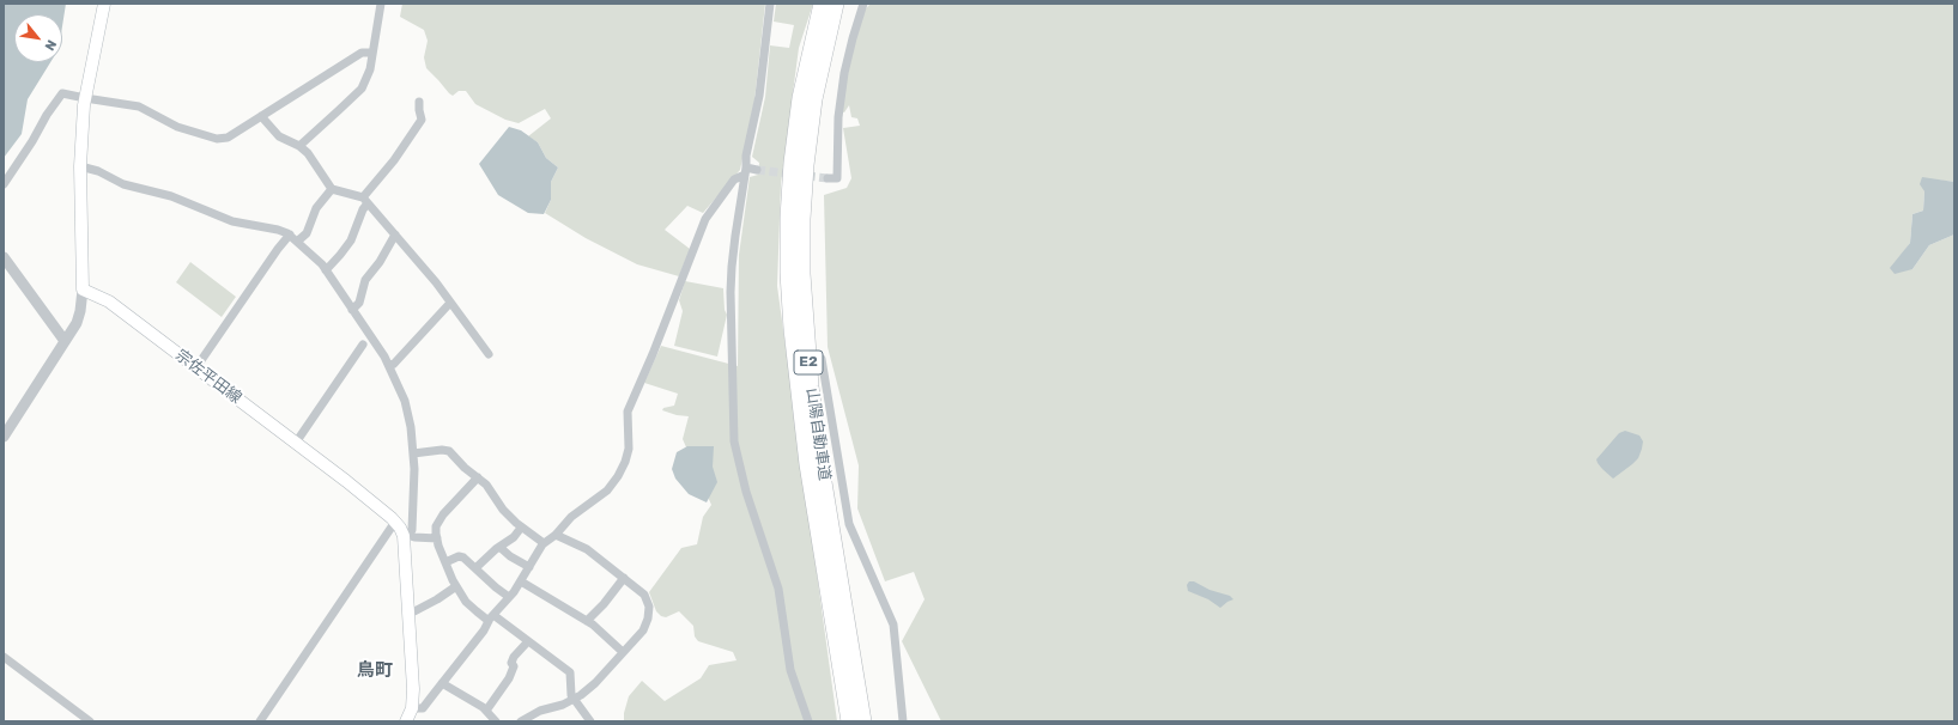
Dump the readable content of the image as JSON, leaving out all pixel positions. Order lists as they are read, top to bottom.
{
  "streets": {
    "highway": ["E2", "山陽自動車道"],
    "main road": ["宗佐平田線"]
  },
  "districts": ["鳥町"],
  "north": "bottom right"
}
